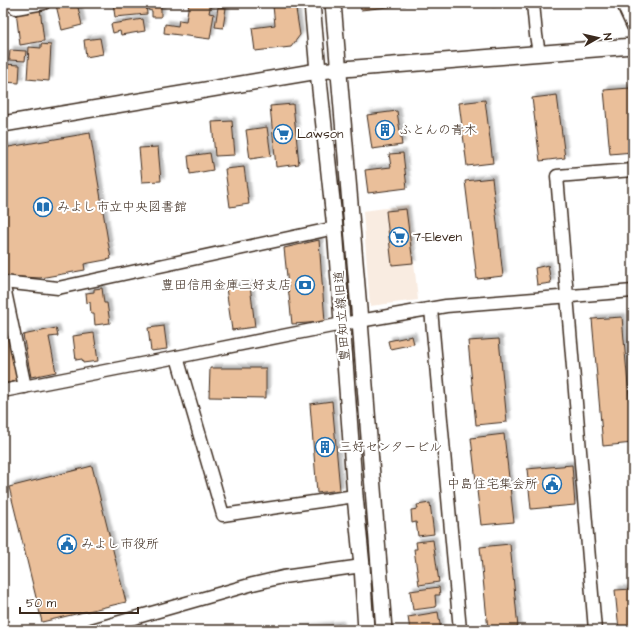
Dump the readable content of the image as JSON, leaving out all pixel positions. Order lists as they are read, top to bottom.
{
  "streets": {
    "street": ["豊田知立線旧道"]
  },
  "places": {
    "building": ["ふとんの青木", "三好センタービル"],
    "supermarket": ["Lawson", "7-Eleven"],
    "library": ["みよし市立中央図書館"],
    "bank": ["豊田信用金庫三好支店"],
    "public building": ["中島住宅集会所", "みよし市役所"]
  },
  "scale_bar": "50 m",
  "north": "right"
}
